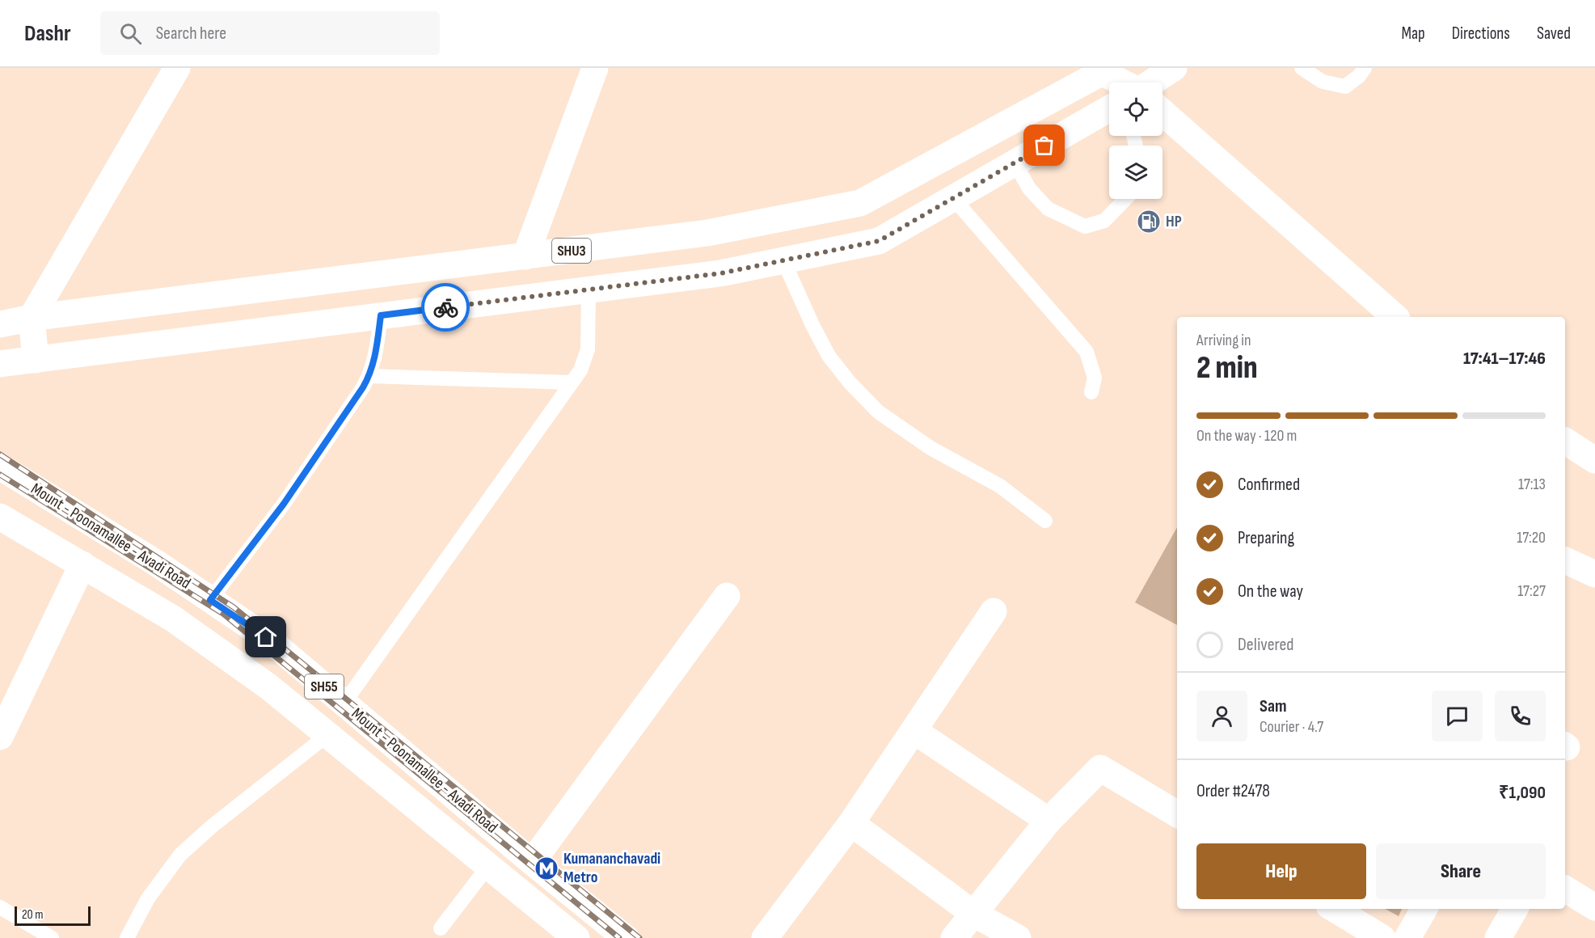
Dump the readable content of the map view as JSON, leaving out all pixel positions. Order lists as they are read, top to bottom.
{
  "streets": {
    "main road": ["SHU3", "Mount - Poonamallee - Avadi Road", "SH55"]
  },
  "places": {
    "fuel station": ["HP"],
    "metro station": ["Kumananchavadi Metro"]
  },
  "scale_bar": "20 m",
  "page": {
    "header": "Dashr",
    "search": "Search here",
    "nav": ["Map", "Directions", "Saved"],
    "heading": ["2 min", "Arriving in", "17:41–17:46"],
    "panel": [
      "Sam",
      "Courier · 4.7",
      "Order #2478",
      "₹1,090"
    ],
    "bar": "On the way · 120 m",
    "list": [
      ["Confirmed", "17:13"],
      ["Preparing", "17:20"],
      ["On the way", "17:27"],
      "Delivered"
    ],
    "buttons": ["Help", "Share"],
    "scale": "20 m"
  }
}
